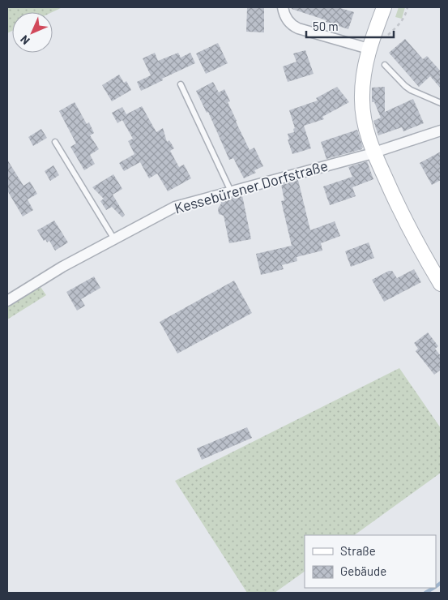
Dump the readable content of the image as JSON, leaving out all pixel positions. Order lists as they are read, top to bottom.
{
  "streets": {
    "street": ["Kessebürener Dorfstraße"]
  },
  "legend": ["Straße", "Gebäude"],
  "scale_bar": "50 m",
  "north": "bottom left"
}
